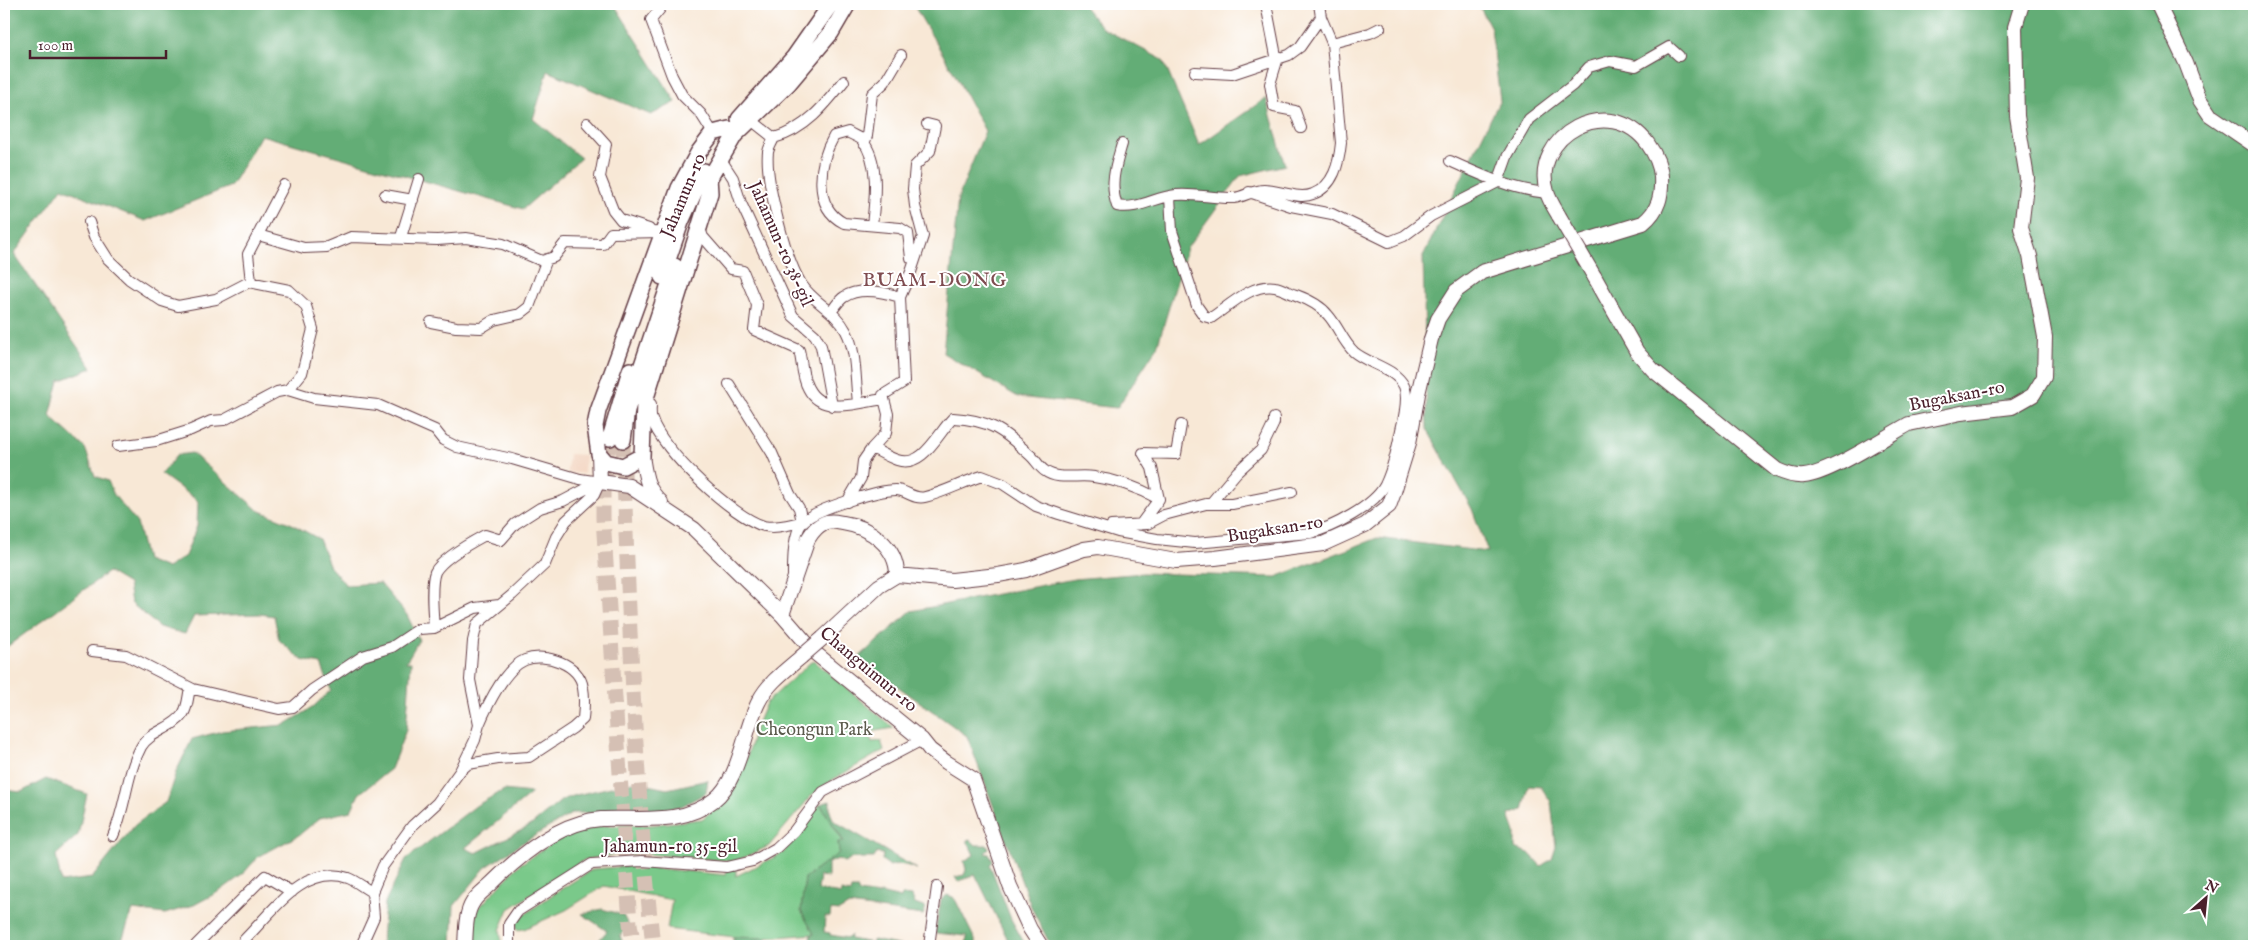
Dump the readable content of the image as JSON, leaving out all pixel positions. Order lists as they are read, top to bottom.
{
  "streets": {
    "main road": ["Jahamun-ro"],
    "street": [
      "Jahamun-ro 38-gil",
      "Bugaksan-ro",
      "Changuimun-ro",
      "Jahamun-ro 35-gil"
    ]
  },
  "crossings": [
    ["Jahamun-ro", "Jahamun-ro 38-gil"],
    ["Changuimun-ro", "Jahamun-ro 35-gil"]
  ],
  "districts": ["BUAM-DONG"],
  "parks": ["Cheongun Park"],
  "scale_bar": "100 m",
  "north": "top right"
}
